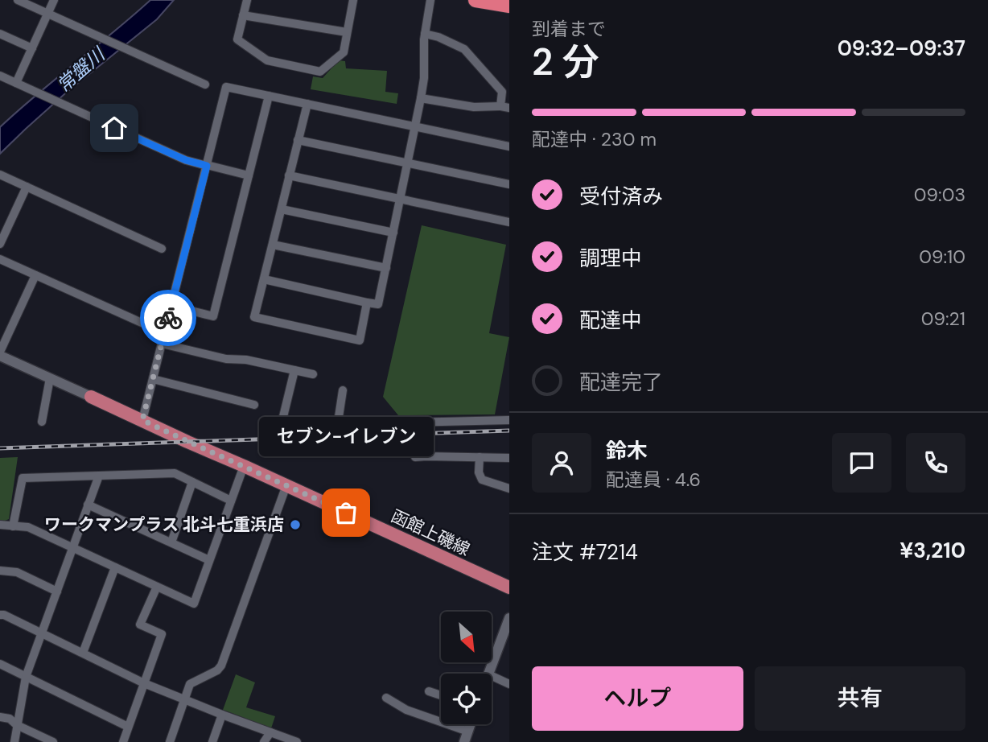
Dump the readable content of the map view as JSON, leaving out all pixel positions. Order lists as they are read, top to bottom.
{
  "streets": {
    "main road": ["函館上磯線"]
  },
  "water": ["常盤川"],
  "places": ["セブン-イレブン", "ワークマンプラス 北斗七重浜店"],
  "north": "bottom right",
  "page": {
    "heading": ["2 分", "到着まで", "09:32–09:37"],
    "panel": [
      "鈴木",
      "配達員 · 4.6",
      "注文 #7214",
      "¥3,210"
    ],
    "bar": "配達中 · 230 m",
    "list": [
      ["受付済み", "09:03"],
      ["調理中", "09:10"],
      ["配達中", "09:21"],
      "配達完了"
    ],
    "bubble": "セブン-イレブン",
    "buttons": ["ヘルプ", "共有"]
  }
}
